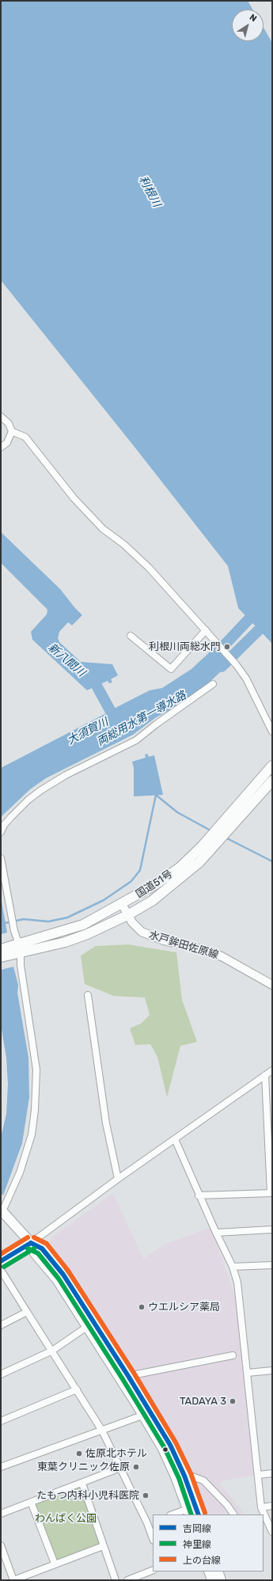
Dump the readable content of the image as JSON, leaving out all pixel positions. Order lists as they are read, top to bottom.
{
  "streets": {
    "highway": ["国道51号"],
    "main road": ["水戸鉾田佐原線"]
  },
  "crossings": [
    ["国道51号", "水戸鉾田佐原線"]
  ],
  "water": [
    "利根川",
    "新八間川",
    "両総用水第一導水路",
    "大須賀川"
  ],
  "parks": ["わんぱく公園"],
  "places": [
    "利根川両総水門",
    "ウエルシア薬局",
    "TADAYA 3",
    "佐原北ホテル",
    "東葉クリニック佐原",
    "たもつ内科小児科医院"
  ],
  "lines": ["transit line 上の台線", "transit line 吉岡線", "transit line 神里線"],
  "legend": ["吉岡線", "神里線", "上の台線"],
  "north": "top right"
}
